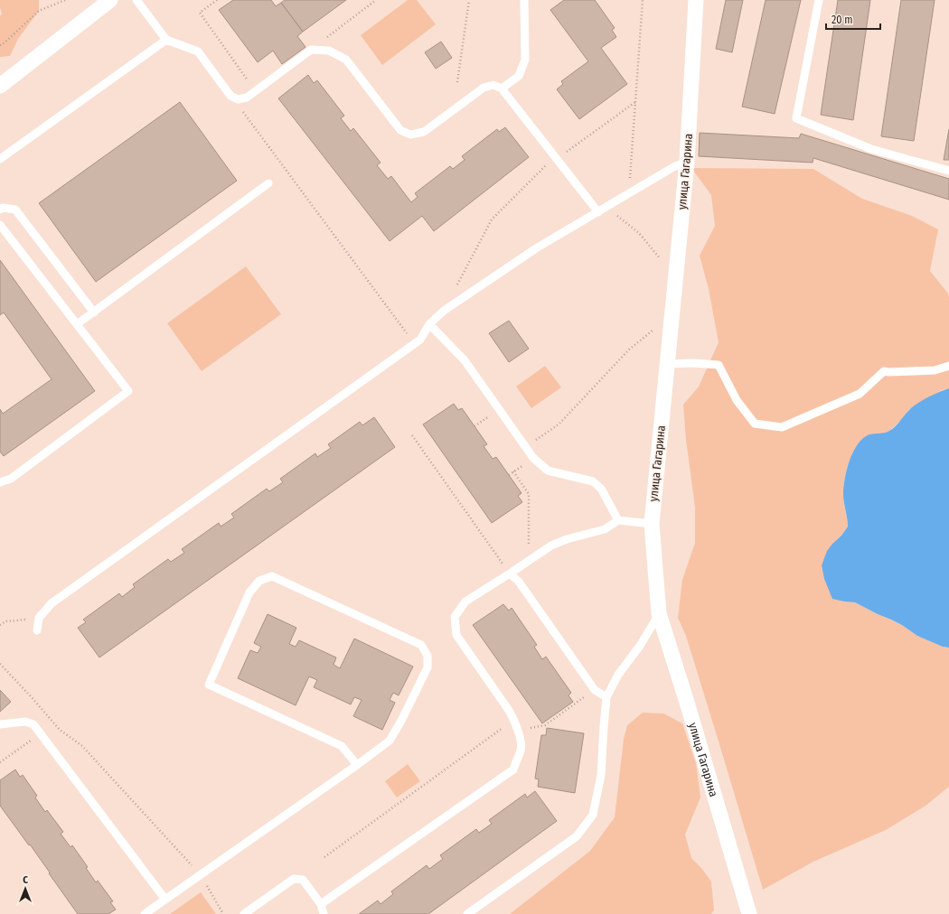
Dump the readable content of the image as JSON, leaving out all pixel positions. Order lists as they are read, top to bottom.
{
  "streets": {
    "street": ["улица Гагарина"]
  },
  "scale_bar": "20 m",
  "north": "top"
}
